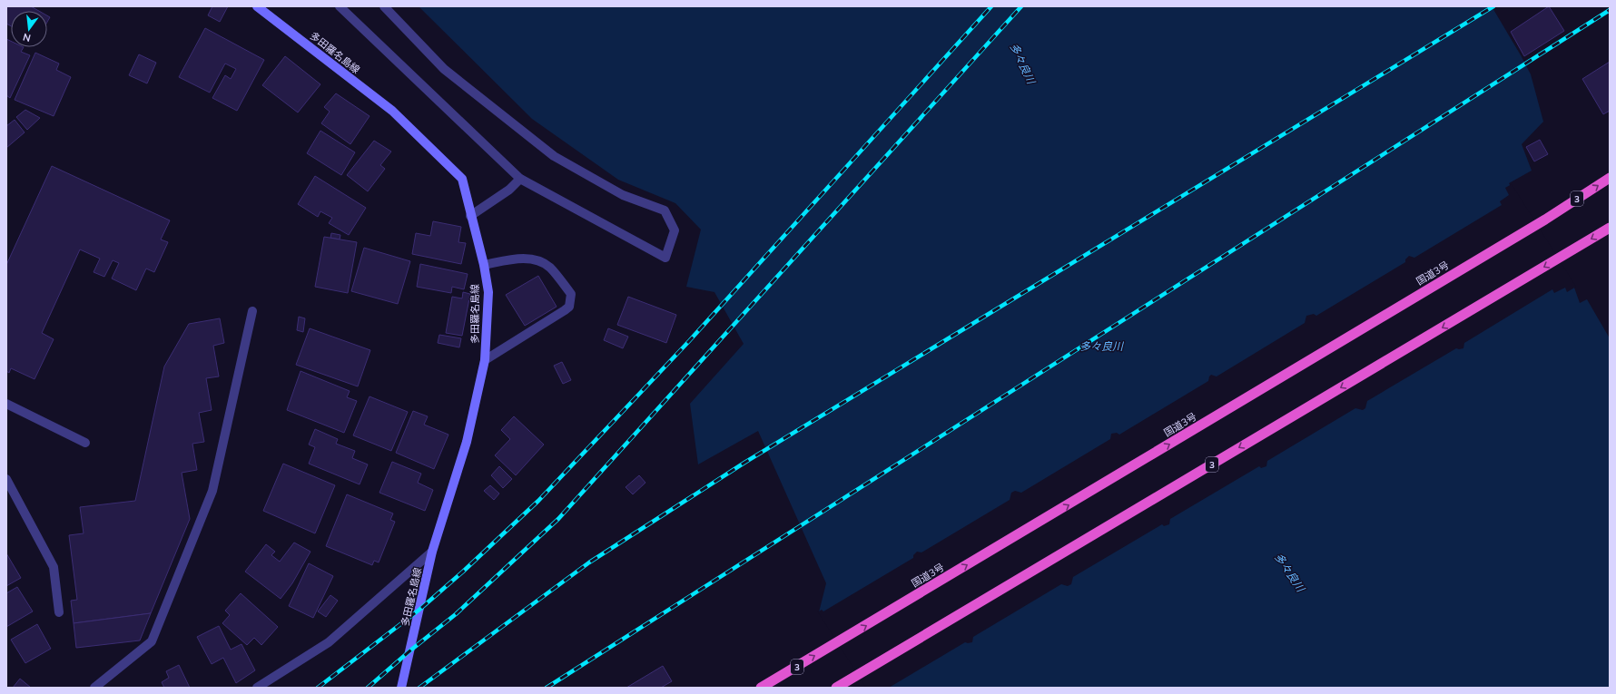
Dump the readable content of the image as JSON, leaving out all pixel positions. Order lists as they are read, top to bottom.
{
  "streets": {
    "highway": ["3", "国道3号"],
    "main road": ["多田羅名島線"]
  },
  "water": ["多々良川"],
  "north": "bottom"
}
